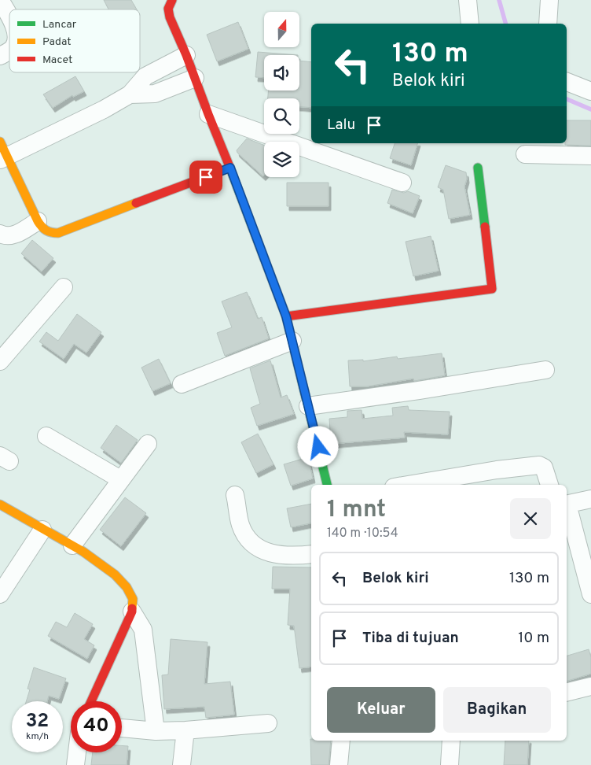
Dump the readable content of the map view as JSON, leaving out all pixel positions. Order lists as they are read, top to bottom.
{
  "legend": ["Lancar", "Padat", "Macet"],
  "north": "top",
  "page": {
    "turn": ["130 m", "Belok kiri"],
    "then": "Lalu",
    "heading": ["1 mnt", "140 m · 10:54"],
    "list": [
      {
        "name": "Belok kiri",
        "value": "130 m"
      },
      {
        "name": "Tiba di tujuan",
        "value": "10 m"
      }
    ],
    "buttons": ["Keluar", "Bagikan"],
    "speed": "32 km/h",
    "limit": "40"
  }
}
